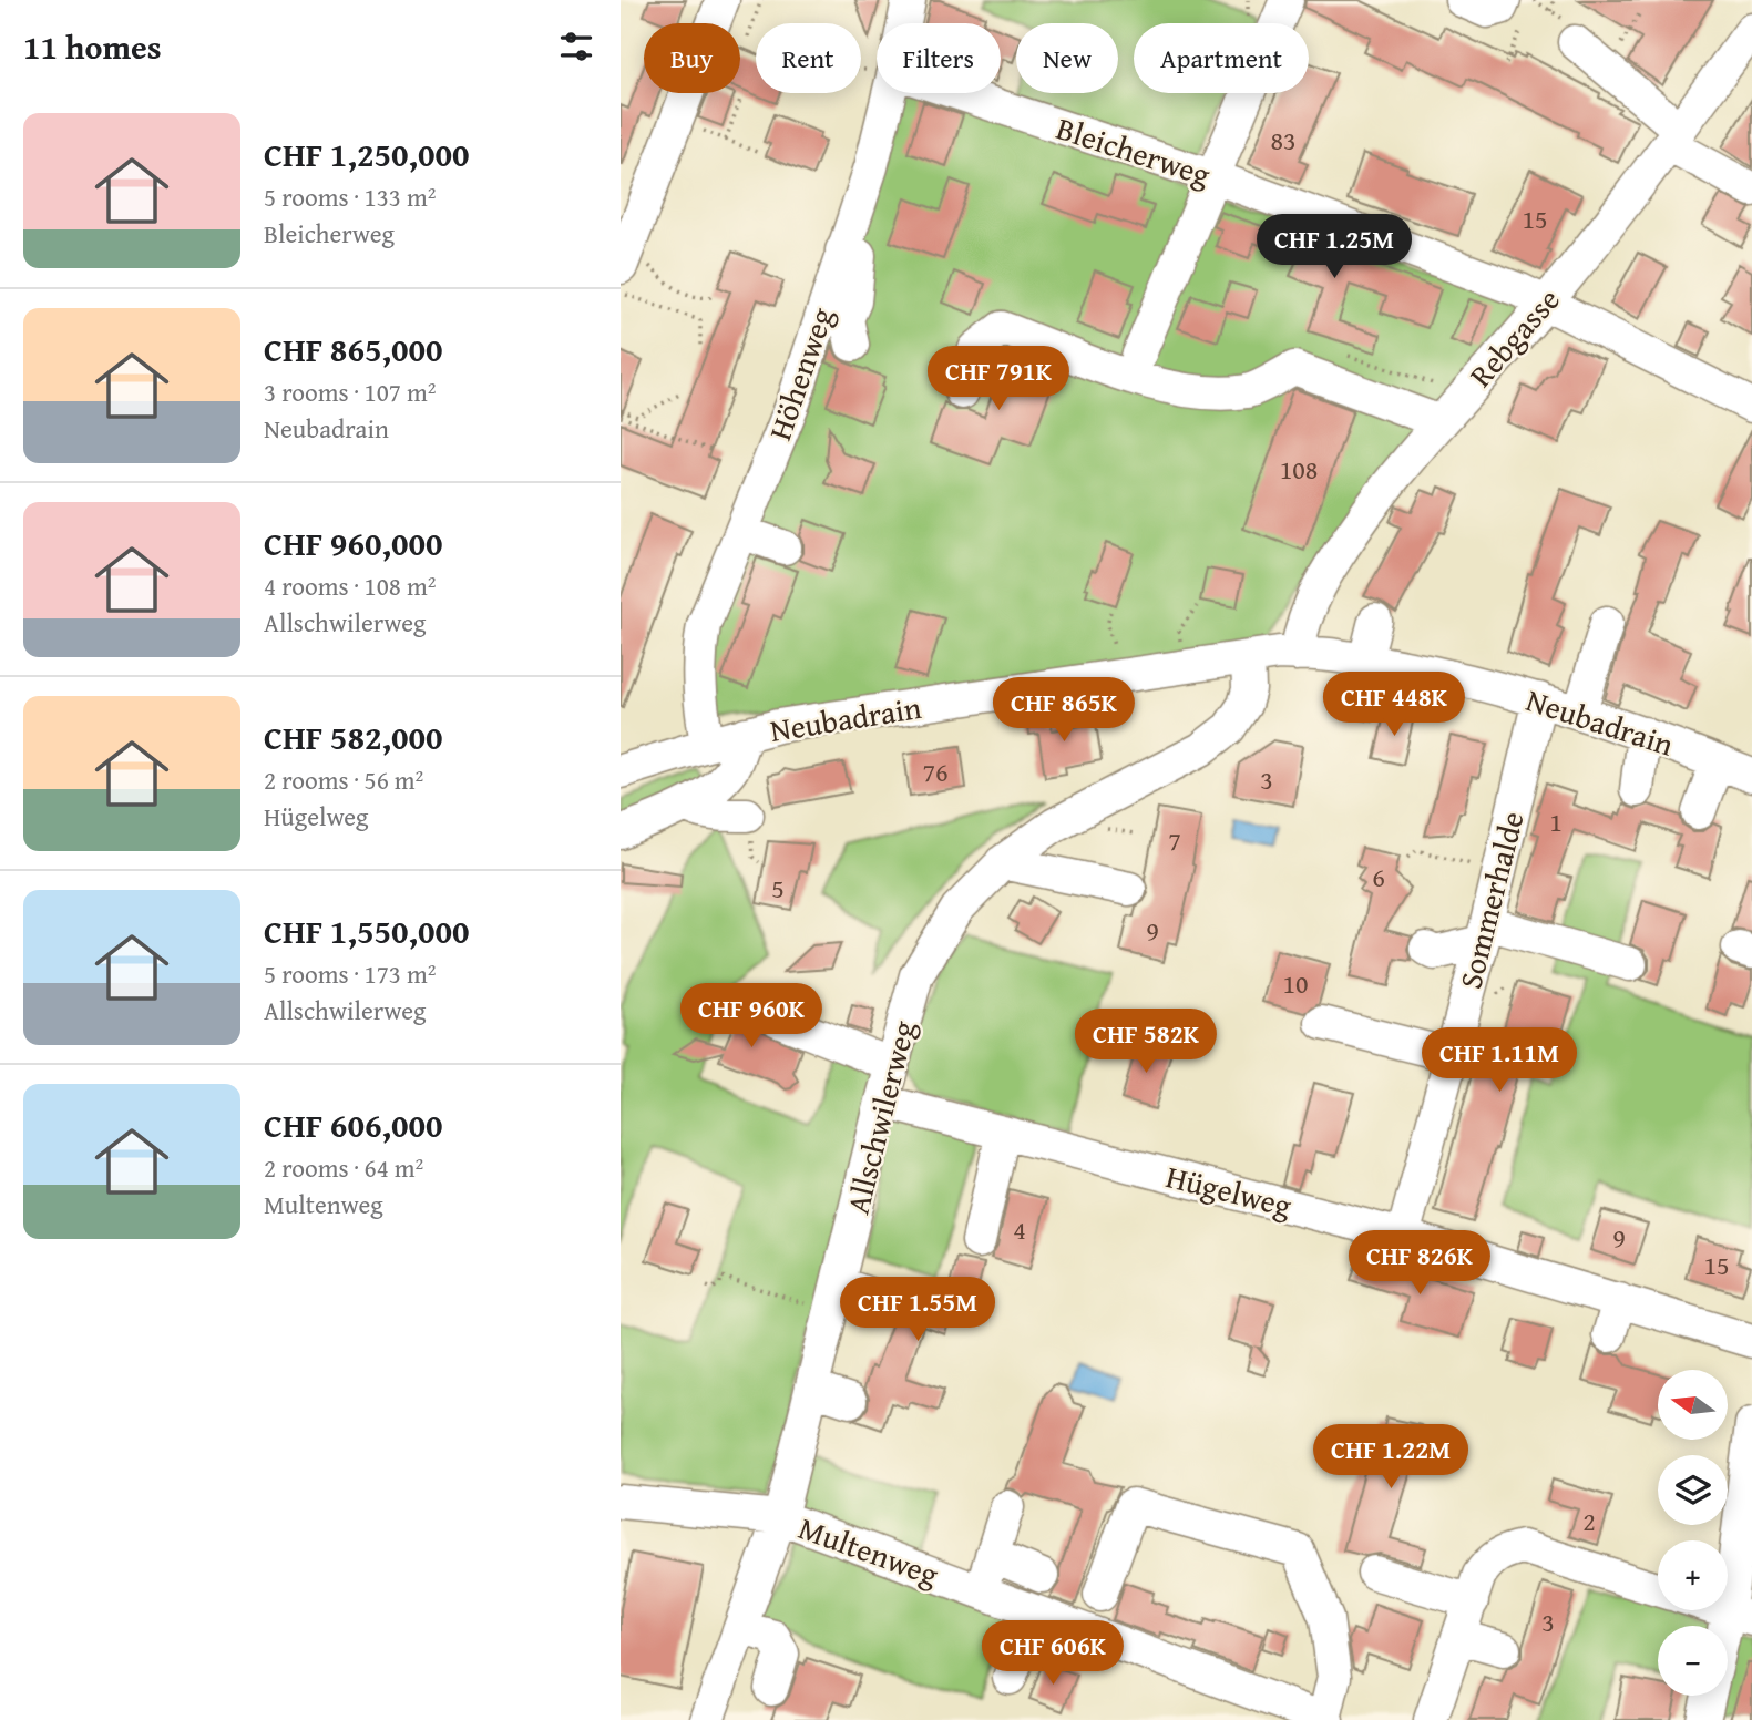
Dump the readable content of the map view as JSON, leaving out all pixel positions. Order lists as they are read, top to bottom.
{
  "streets": {
    "street": [
      "Bleicherweg",
      "Rebgasse",
      "Höhenweg",
      "Neubadrain",
      "Sommerhalde",
      "Allschwilerweg",
      "Hügelweg",
      "Multenweg"
    ]
  },
  "crossings": [
    ["Bleicherweg", "Rebgasse"],
    ["Rebgasse", "Neubadrain"],
    ["Höhenweg", "Neubadrain"],
    ["Neubadrain", "Sommerhalde"],
    ["Neubadrain", "Allschwilerweg"],
    ["Sommerhalde", "Hügelweg"],
    ["Allschwilerweg", "Hügelweg"],
    ["Allschwilerweg", "Multenweg"]
  ],
  "house_numbers": [
    "83",
    "15",
    "108",
    "76",
    "3",
    "1",
    "7",
    "6",
    "5",
    "9",
    "10",
    "4",
    "9",
    "15",
    "2",
    "3"
  ],
  "north": "left",
  "page": {
    "heading": "11 homes",
    "chip": [
      "Buy",
      "Rent",
      "Filters",
      "New",
      "Apartment"
    ],
    "list": [
      {
        "name": "CHF 1,250,000",
        "note": "5 rooms · 133 m² · Bleicherweg"
      },
      {
        "name": "CHF 865,000",
        "note": "3 rooms · 107 m² · Neubadrain"
      },
      {
        "name": "CHF 960,000",
        "note": "4 rooms · 108 m² · Allschwilerweg"
      },
      {
        "name": "CHF 582,000",
        "note": "2 rooms · 56 m² · Hügelweg"
      },
      {
        "name": "CHF 1,550,000",
        "note": "5 rooms · 173 m² · Allschwilerweg"
      },
      {
        "name": "CHF 606,000",
        "note": "2 rooms · 64 m² · Multenweg"
      }
    ],
    "price": [
      "CHF 1.25M",
      "CHF 791K",
      "CHF 448K",
      "CHF 865K",
      "CHF 960K",
      "CHF 582K",
      "CHF 1.11M",
      "CHF 826K",
      "CHF 1.55M",
      "CHF 1.22M",
      "CHF 606K"
    ],
    "map_buttons": ["+", "−"]
  }
}
